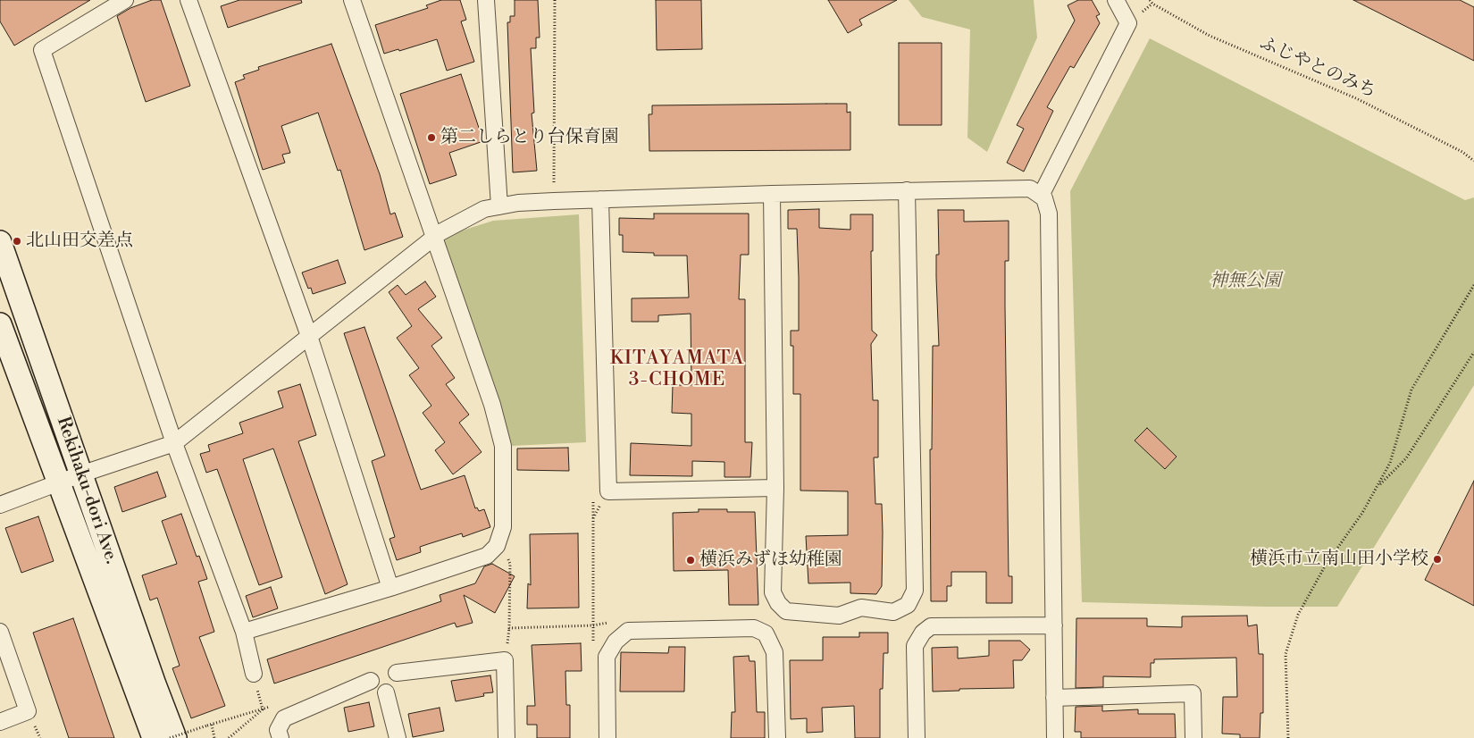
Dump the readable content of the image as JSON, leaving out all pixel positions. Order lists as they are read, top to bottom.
{
  "streets": {
    "street": ["Rekihaku-dori Ave."],
    "path": ["ふじやとのみち"]
  },
  "districts": ["KITAYAMATA 3-CHOME"],
  "parks": ["神無公園"],
  "places": [
    "第二しらとり台保育園",
    "北山田交差点",
    "横浜市立南山田小学校",
    "横浜みずほ幼稚園"
  ]
}
